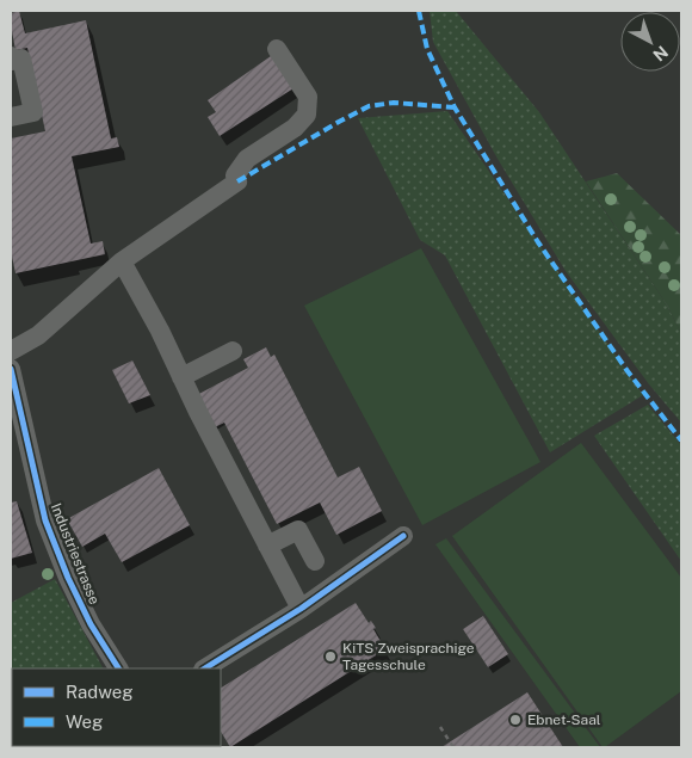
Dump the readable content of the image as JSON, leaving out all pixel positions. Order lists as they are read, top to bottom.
{
  "streets": {
    "street": ["Industriestrasse"]
  },
  "places": ["KiTS Zweisprachige Tagesschule", "Ebnet-Saal"],
  "legend": ["Radweg", "Weg"],
  "north": "bottom right"
}
